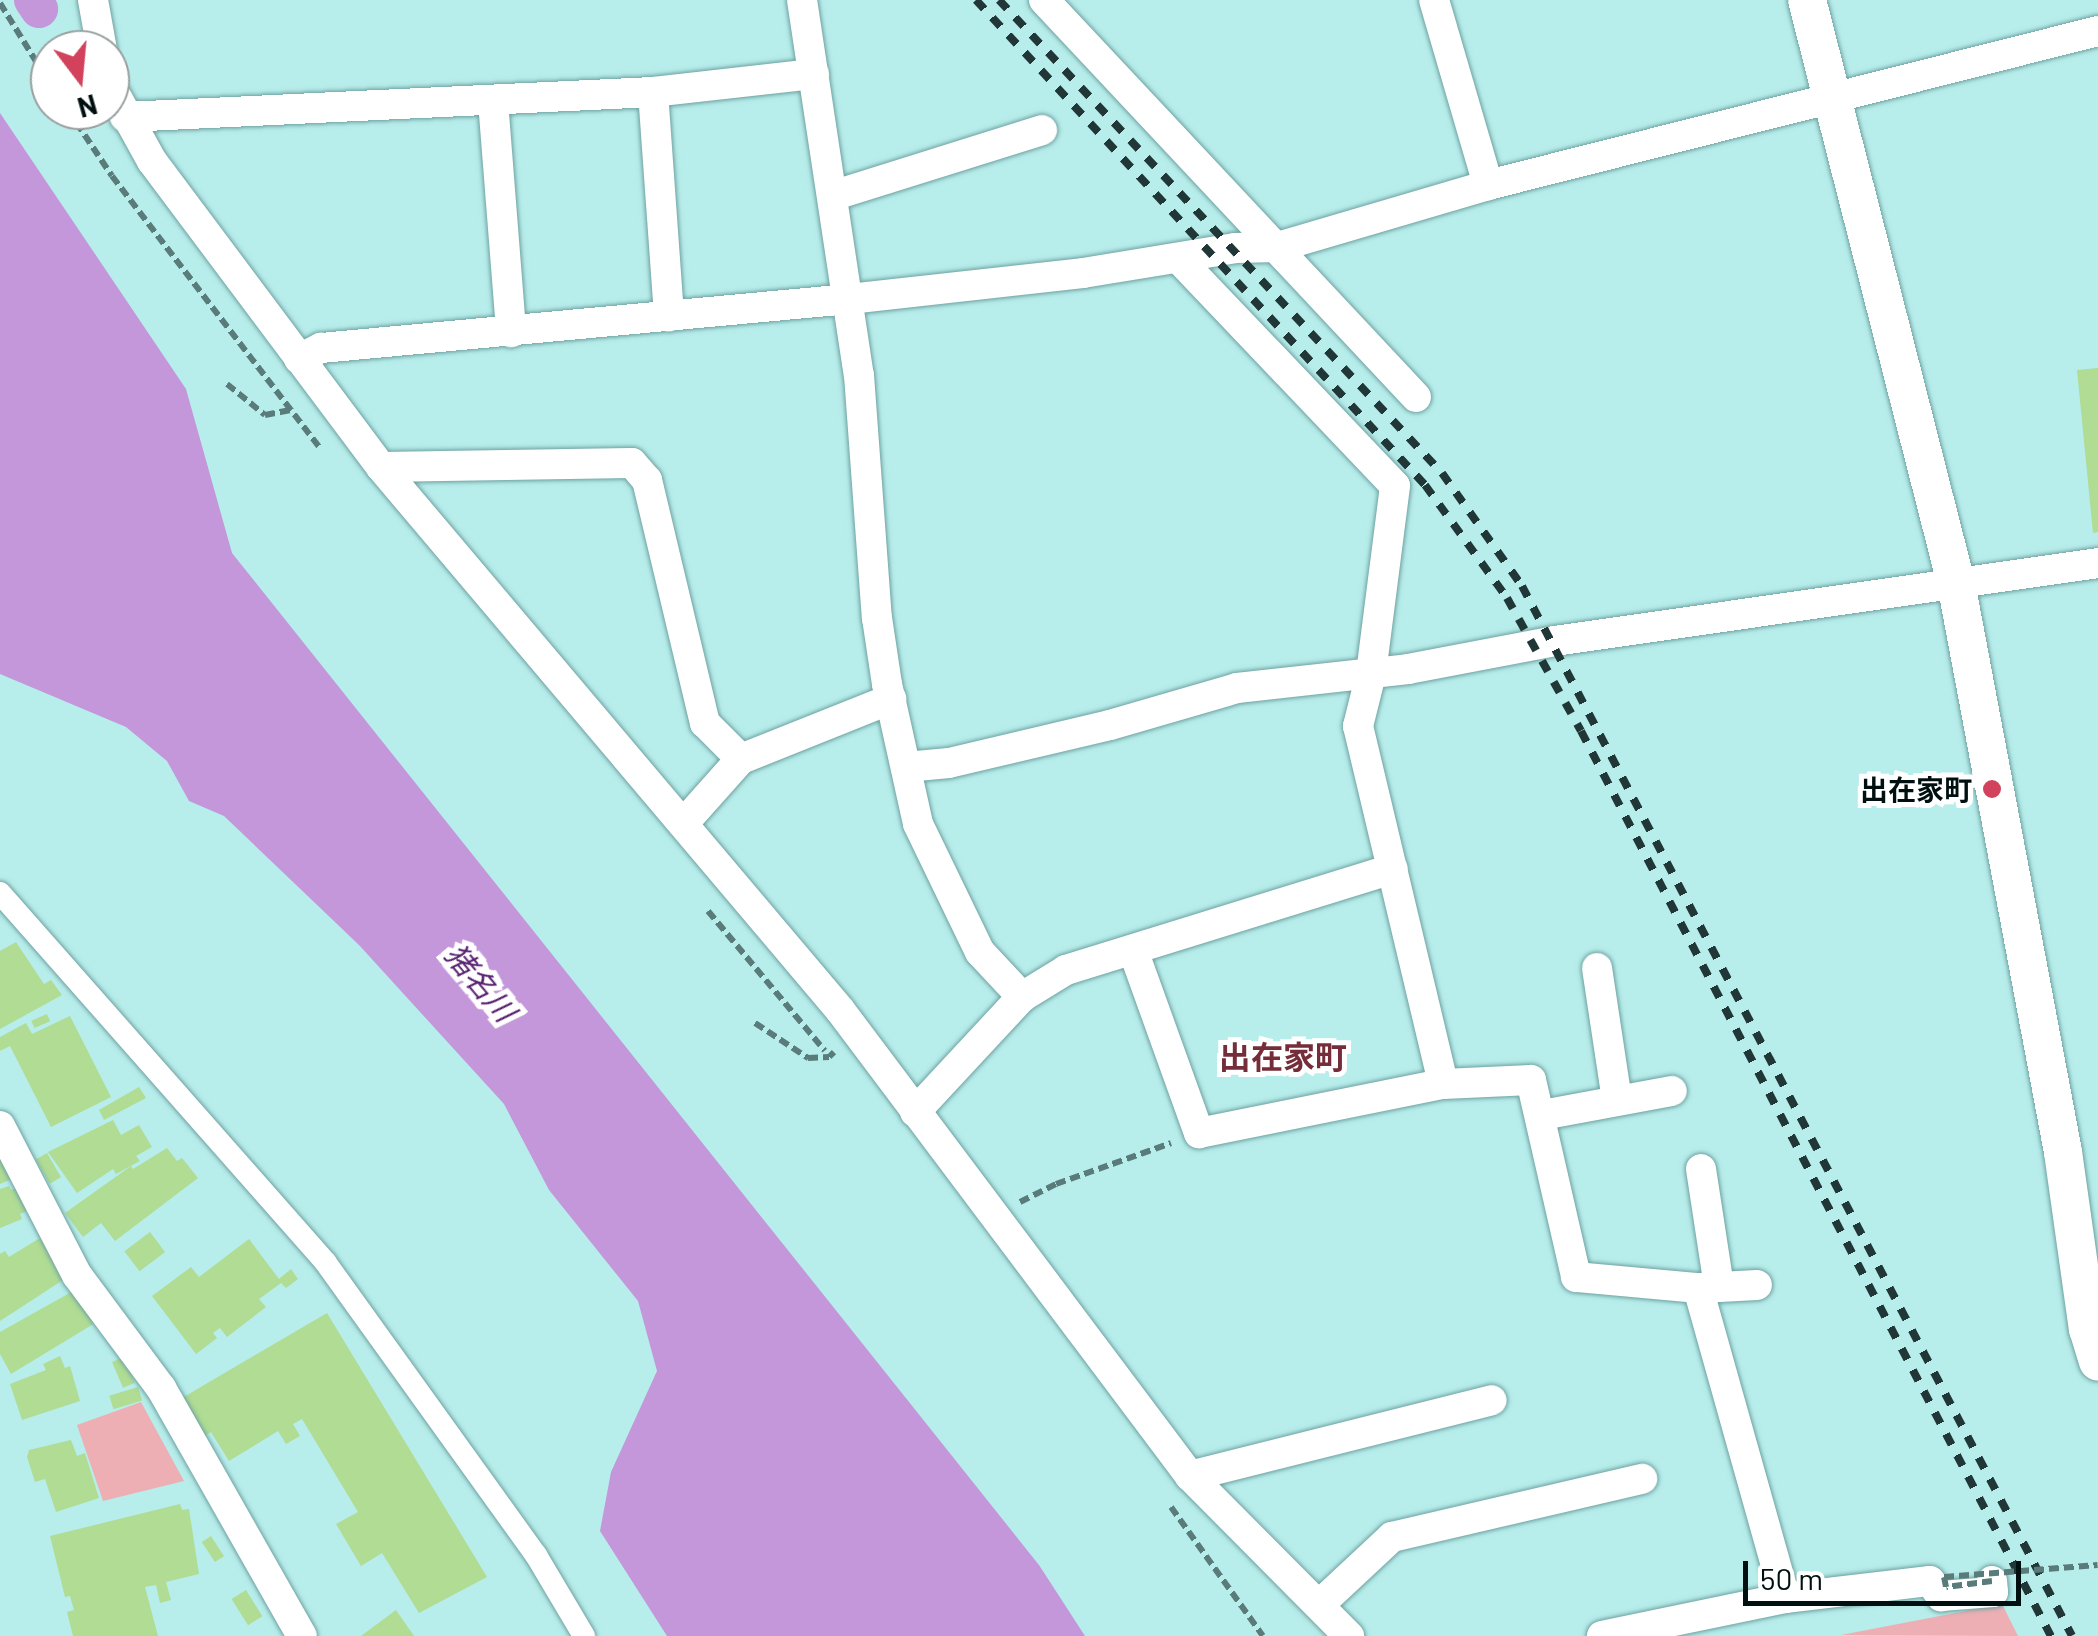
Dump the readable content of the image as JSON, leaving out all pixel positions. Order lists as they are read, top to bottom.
{
  "districts": ["出在家町"],
  "water": ["猪名川"],
  "places": ["出在家町"],
  "scale_bar": "50 m",
  "north": "bottom"
}
